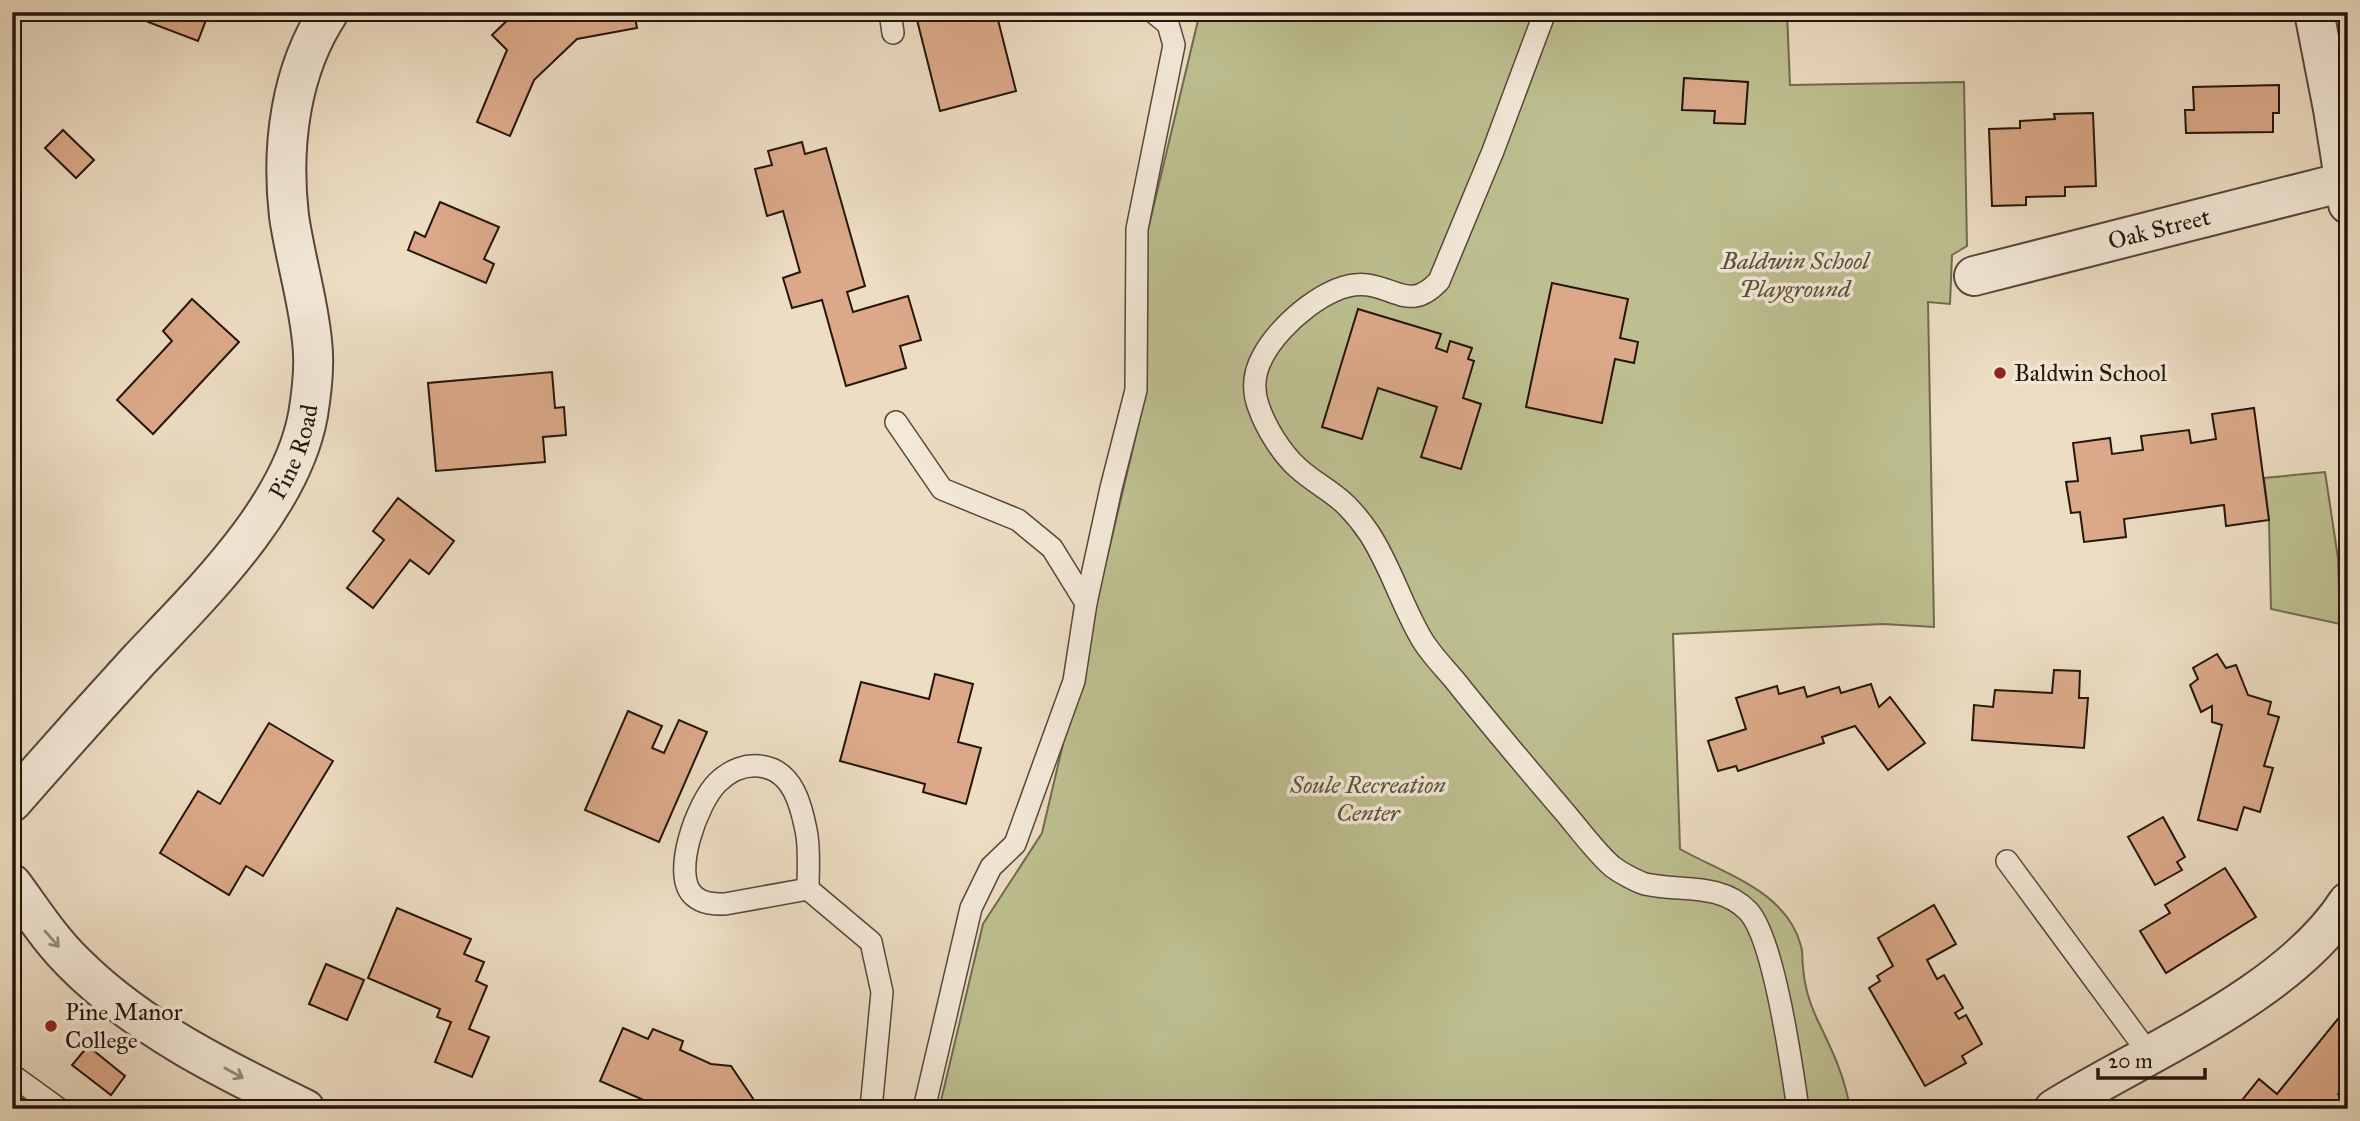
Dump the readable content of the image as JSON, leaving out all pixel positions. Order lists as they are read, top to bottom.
{
  "streets": {
    "street": ["Oak Street", "Pine Road"]
  },
  "parks": ["Baldwin School Playground", "Soule Recreation Center"],
  "places": ["Baldwin School", "Pine Manor College"],
  "scale_bar": "20 m"
}
